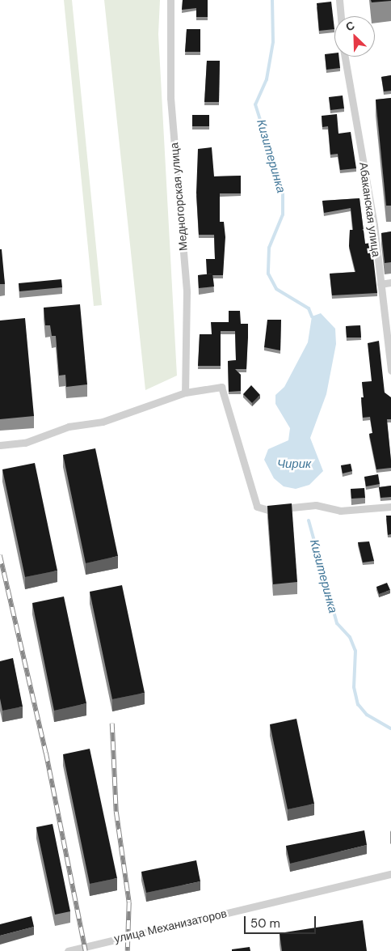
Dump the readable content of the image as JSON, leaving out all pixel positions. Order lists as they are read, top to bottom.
{
  "streets": {
    "street": ["Медногорская улица", "Абаканская улица", "улица Механизаторов"]
  },
  "water": ["Кизитеринка", "Чирик"],
  "scale_bar": "50 m",
  "north": "top left"
}
